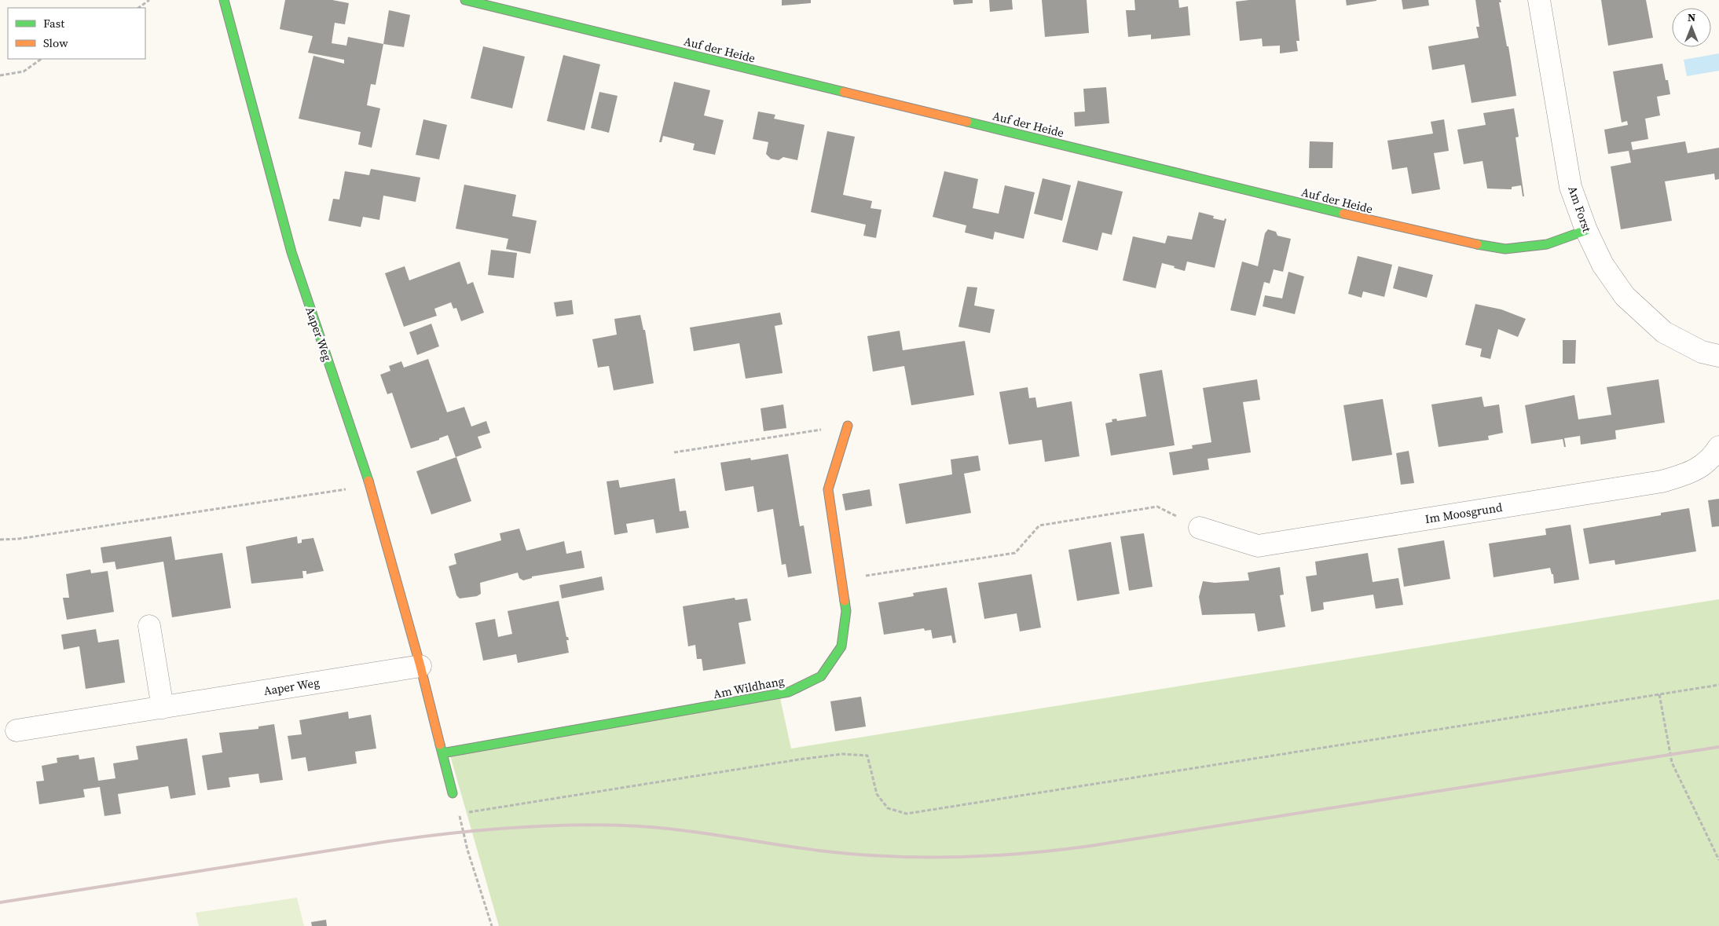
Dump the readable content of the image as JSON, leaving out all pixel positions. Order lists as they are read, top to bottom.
{
  "streets": {
    "street": [
      "Auf der Heide",
      "Am Forst",
      "Aaper Weg",
      "Im Moosgrund",
      "Am Wildhang"
    ]
  },
  "crossings": [
    ["Auf der Heide", "Am Forst"],
    ["Aaper Weg", "Am Wildhang"]
  ],
  "legend": ["Fast", "Slow"],
  "north": "top"
}
